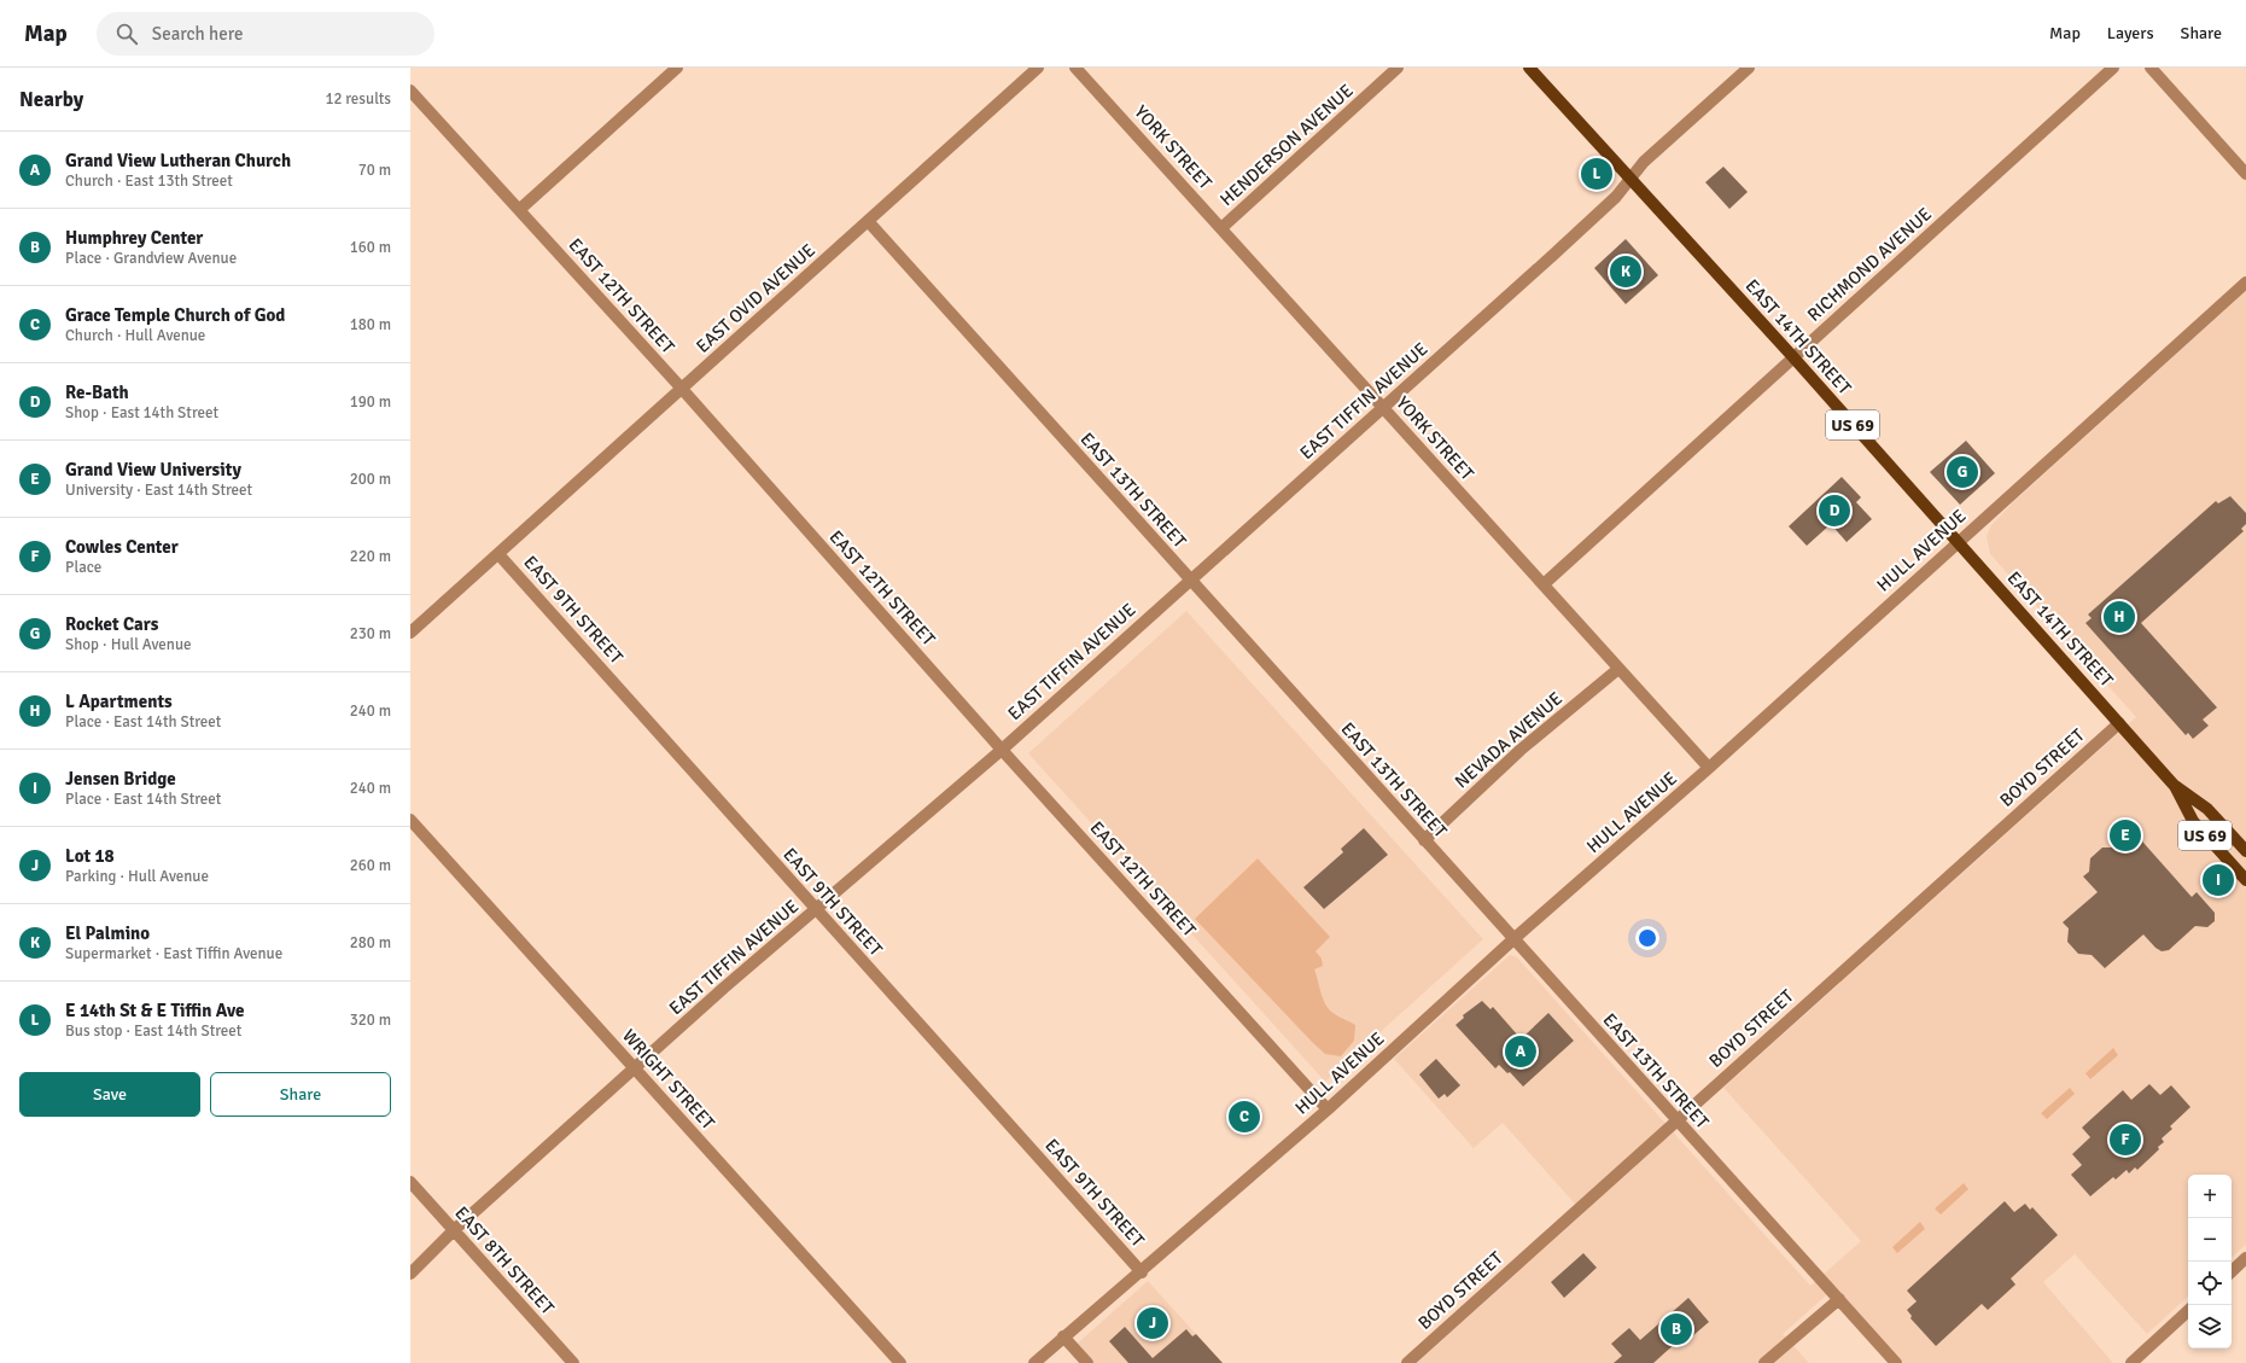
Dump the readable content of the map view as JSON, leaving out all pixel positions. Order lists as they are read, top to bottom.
{
  "streets": {
    "main road": ["EAST 14TH STREET", "US 69"],
    "street": [
      "HENDERSON AVENUE",
      "YORK STREET",
      "RICHMOND AVENUE",
      "EAST 12TH STREET",
      "EAST OVID AVENUE",
      "EAST TIFFIN AVENUE",
      "EAST 13TH STREET",
      "HULL AVENUE",
      "EAST 9TH STREET",
      "NEVADA AVENUE",
      "BOYD STREET",
      "WRIGHT STREET",
      "EAST 8TH STREET"
    ]
  },
  "crossings": [
    ["HENDERSON AVENUE", "YORK STREET"],
    ["YORK STREET", "RICHMOND AVENUE"],
    ["YORK STREET", "EAST TIFFIN AVENUE"],
    ["YORK STREET", "HULL AVENUE"],
    ["YORK STREET", "NEVADA AVENUE"],
    ["RICHMOND AVENUE", "EAST 14TH STREET"],
    ["EAST 12TH STREET", "EAST OVID AVENUE"],
    ["EAST 12TH STREET", "EAST TIFFIN AVENUE"],
    ["EAST 12TH STREET", "HULL AVENUE"],
    ["EAST OVID AVENUE", "EAST 13TH STREET"],
    ["EAST OVID AVENUE", "EAST 9TH STREET"],
    ["EAST 14TH STREET", "EAST TIFFIN AVENUE"],
    ["EAST 14TH STREET", "HULL AVENUE"],
    ["EAST 14TH STREET", "BOYD STREET"],
    ["EAST TIFFIN AVENUE", "EAST 13TH STREET"],
    ["EAST TIFFIN AVENUE", "EAST 9TH STREET"],
    ["EAST TIFFIN AVENUE", "WRIGHT STREET"],
    ["EAST TIFFIN AVENUE", "EAST 8TH STREET"],
    ["EAST 13TH STREET", "HULL AVENUE"],
    ["EAST 13TH STREET", "NEVADA AVENUE"],
    ["EAST 13TH STREET", "BOYD STREET"],
    ["HULL AVENUE", "EAST 9TH STREET"]
  ],
  "page": {
    "header": "Map",
    "search": "Search here",
    "nav": ["Map", "Layers", "Share"],
    "heading": ["Nearby", "12 results"],
    "list": [
      {
        "mark": "A",
        "name": "Grand View Lutheran Church",
        "note": "Church · East 13th Street",
        "value": "70 m"
      },
      {
        "mark": "B",
        "name": "Humphrey Center",
        "note": "Place · Grandview Avenue",
        "value": "160 m"
      },
      {
        "mark": "C",
        "name": "Grace Temple Church of God",
        "note": "Church · Hull Avenue",
        "value": "180 m"
      },
      {
        "mark": "D",
        "name": "Re-Bath",
        "note": "Shop · East 14th Street",
        "value": "190 m"
      },
      {
        "mark": "E",
        "name": "Grand View University",
        "note": "University · East 14th Street",
        "value": "200 m"
      },
      {
        "mark": "F",
        "name": "Cowles Center",
        "note": "Place",
        "value": "220 m"
      },
      {
        "mark": "G",
        "name": "Rocket Cars",
        "note": "Shop · Hull Avenue",
        "value": "230 m"
      },
      {
        "mark": "H",
        "name": "L Apartments",
        "note": "Place · East 14th Street",
        "value": "240 m"
      },
      {
        "mark": "I",
        "name": "Jensen Bridge",
        "note": "Place · East 14th Street",
        "value": "240 m"
      },
      {
        "mark": "J",
        "name": "Lot 18",
        "note": "Parking · Hull Avenue",
        "value": "260 m"
      },
      {
        "mark": "K",
        "name": "El Palmino",
        "note": "Supermarket · East Tiffin Avenue",
        "value": "280 m"
      },
      {
        "mark": "L",
        "name": "E 14th St & E Tiffin Ave",
        "note": "Bus stop · East 14th Street",
        "value": "320 m"
      }
    ],
    "pins": [
      "L",
      "K",
      "G",
      "D",
      "H",
      "E",
      "I",
      "A",
      "C",
      "F",
      "J",
      "B"
    ],
    "buttons": ["Save", "Share"],
    "map_buttons": ["+", "−"]
  }
}
